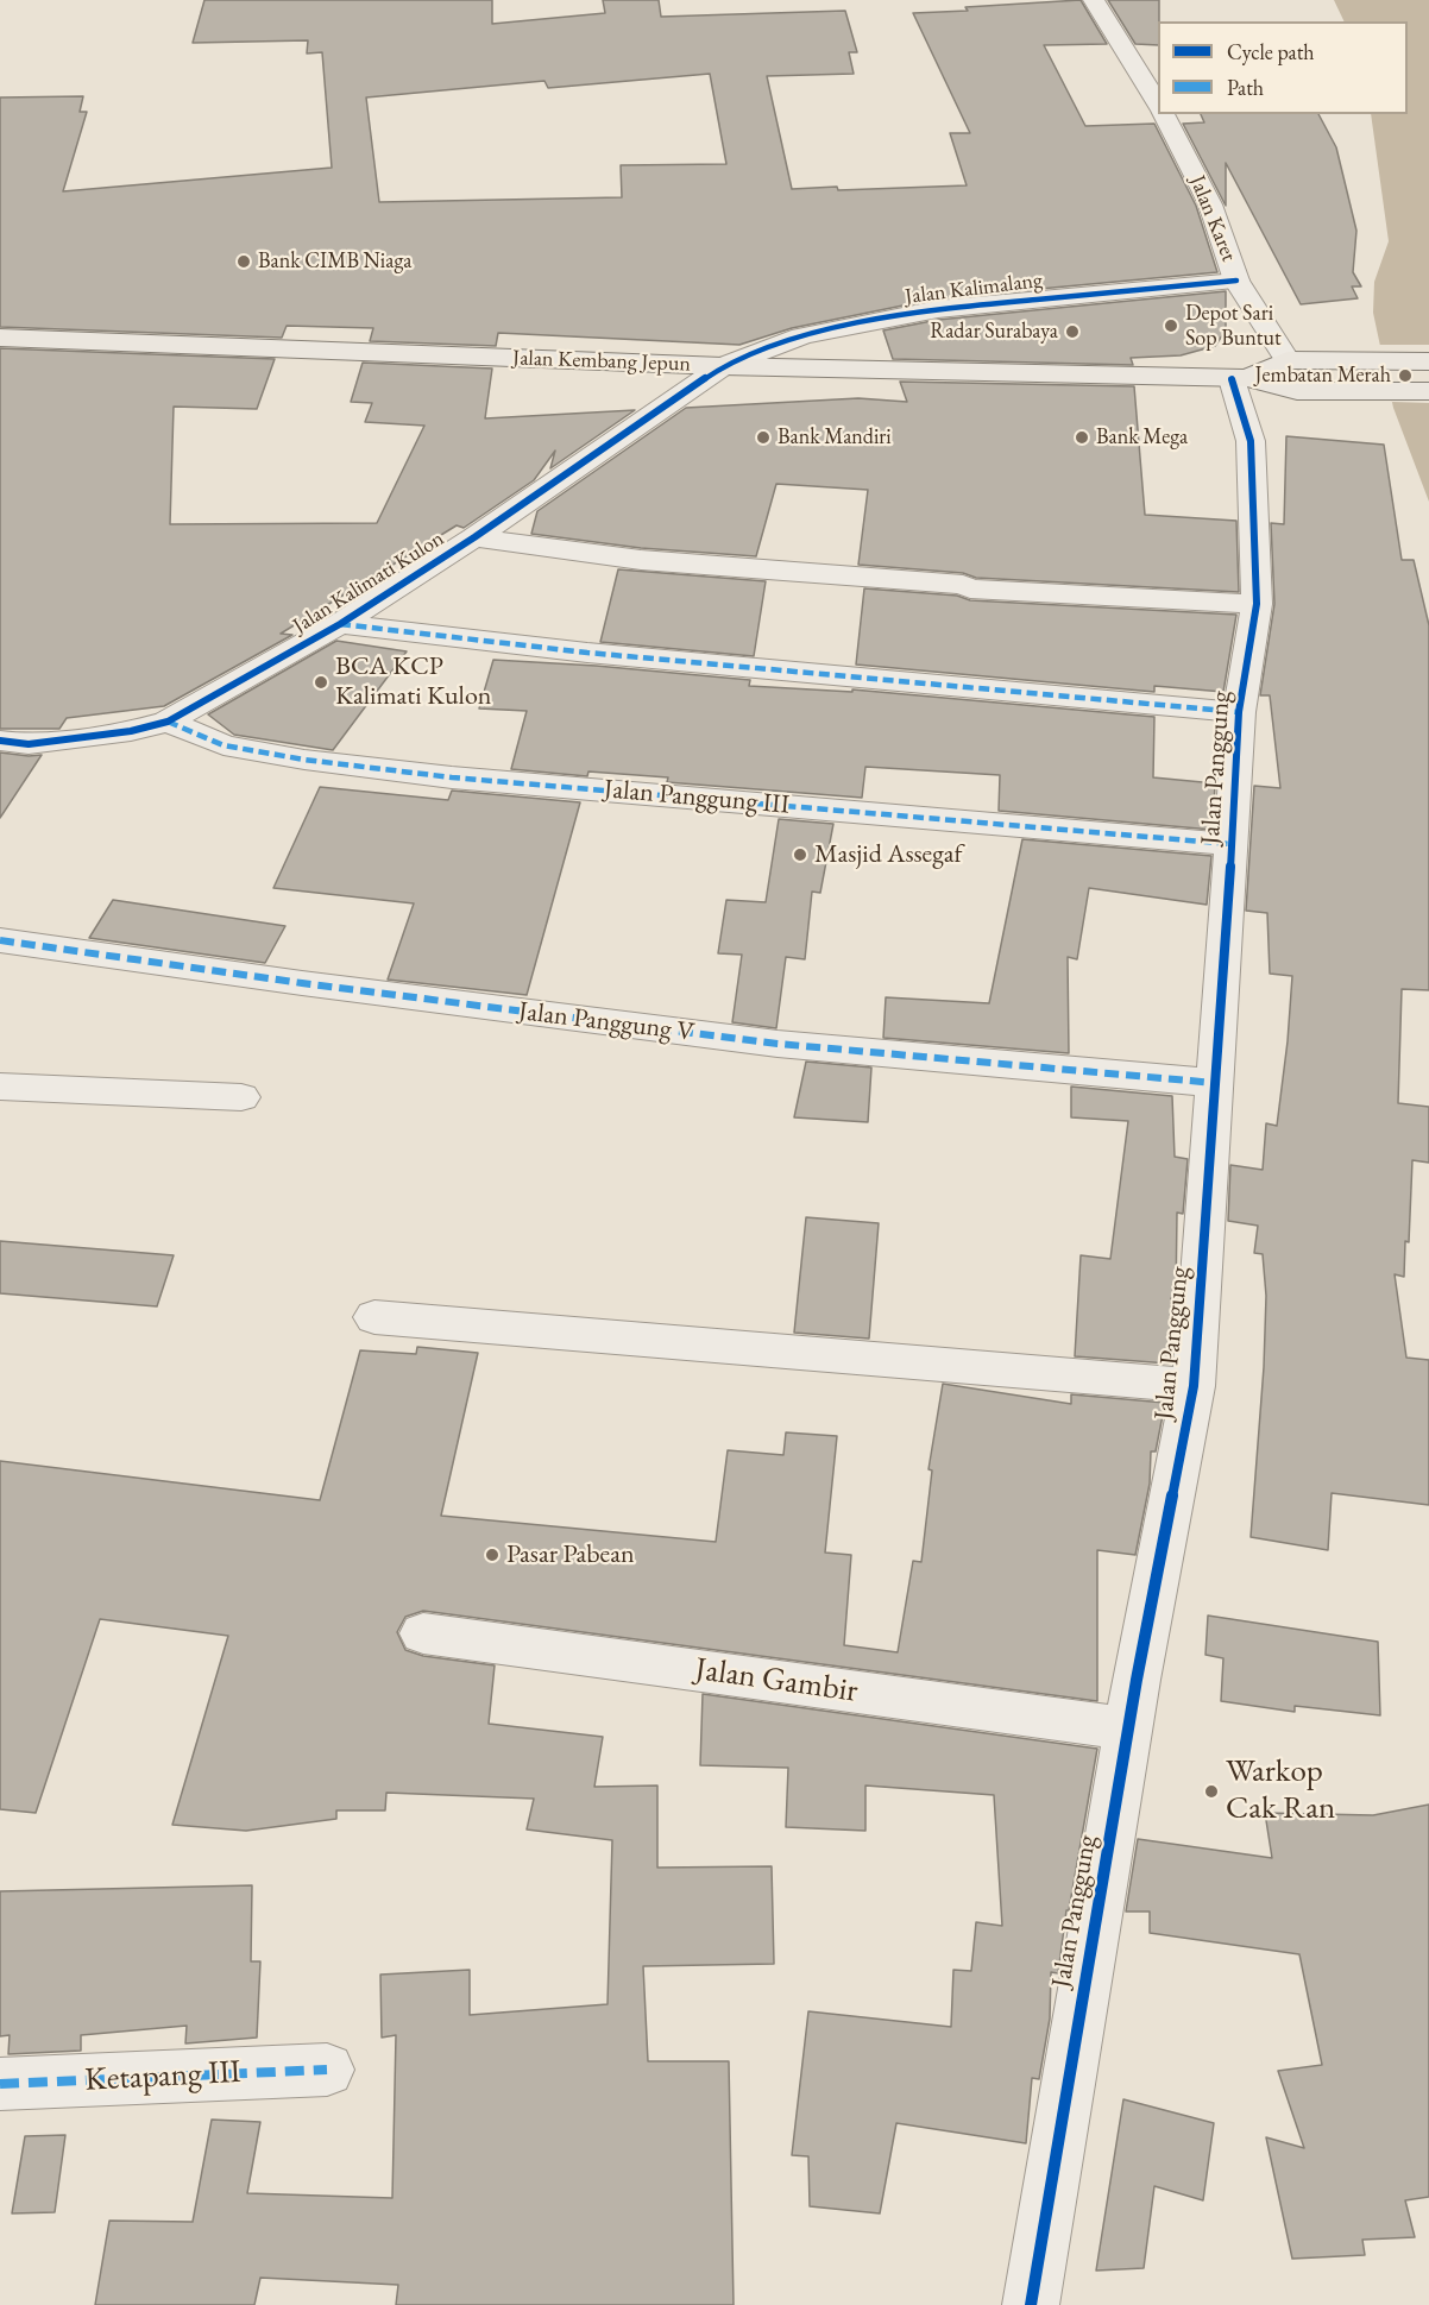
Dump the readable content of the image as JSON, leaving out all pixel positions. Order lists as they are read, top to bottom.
{
  "streets": {
    "main road": ["Jalan Kembang Jepun"],
    "street": [
      "Jalan Karet",
      "Jalan Kalimalang",
      "Jalan Kalimati Kulon",
      "Jalan Panggung",
      "Jalan Panggung III",
      "Jalan Panggung V",
      "Jalan Gambir",
      "Ketapang III"
    ]
  },
  "crossings": [
    ["Jalan Karet", "Jalan Kalimalang"],
    ["Jalan Karet", "Jalan Kembang Jepun"],
    ["Jalan Kalimalang", "Jalan Kembang Jepun"],
    ["Jalan Kalimalang", "Jalan Kalimati Kulon"],
    ["Jalan Kembang Jepun", "Jalan Kalimati Kulon"],
    ["Jalan Kembang Jepun", "Jalan Panggung"],
    ["Jalan Kalimati Kulon", "Jalan Panggung III"],
    ["Jalan Panggung", "Jalan Panggung III"],
    ["Jalan Panggung", "Jalan Panggung V"],
    ["Jalan Panggung", "Jalan Gambir"]
  ],
  "places": [
    "Bank CIMB Niaga",
    "Depot Sari Sop Buntut",
    "Radar Surabaya",
    "Jembatan Merah",
    "Bank Mandiri",
    "Bank Mega",
    "BCA KCP Kalimati Kulon",
    "Masjid Assegaf",
    "Pasar Pabean",
    "Warkop Cak Ran"
  ],
  "legend": ["Cycle path", "Path"]
}
